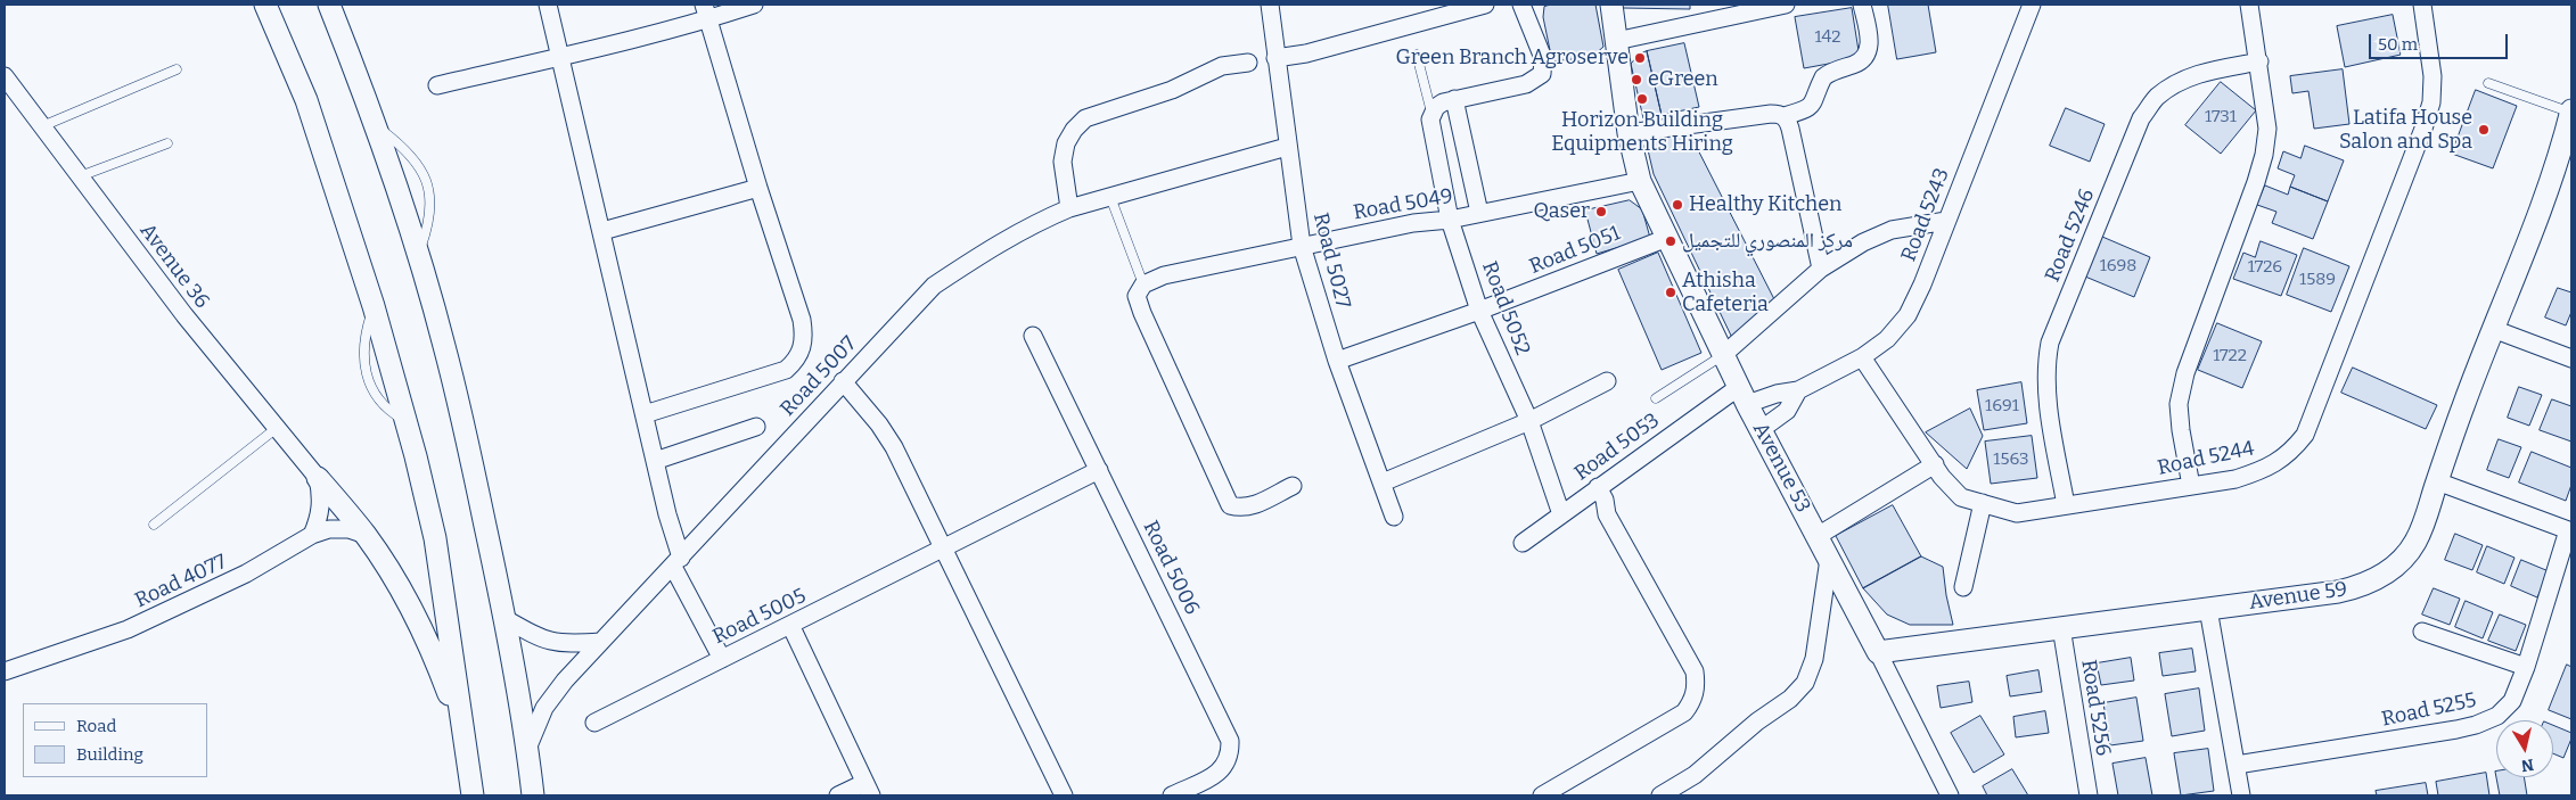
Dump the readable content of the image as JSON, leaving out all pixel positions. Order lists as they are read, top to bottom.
{
  "streets": {
    "street": [
      "Road 5049",
      "Road 5243",
      "Road 5246",
      "Road 5051",
      "Road 5027",
      "Avenue 36",
      "Road 5052",
      "Road 5007",
      "Road 5053",
      "Road 5244",
      "Avenue 53",
      "Road 5006",
      "Road 4077",
      "Avenue 59",
      "Road 5005",
      "Road 5256",
      "Road 5255"
    ]
  },
  "crossings": [
    ["Road 5049", "Road 5027"],
    ["Road 5049", "Road 5052"],
    ["Road 5049", "Avenue 53"],
    ["Road 5243", "Road 5053"],
    ["Road 5243", "Road 5244"],
    ["Road 5243", "Avenue 53"],
    ["Road 5246", "Road 5244"],
    ["Road 5051", "Road 5027"],
    ["Road 5051", "Road 5052"],
    ["Road 5051", "Avenue 53"],
    ["Road 5027", "Road 5007"],
    ["Road 5052", "Road 5053"],
    ["Road 5053", "Avenue 53"],
    ["Avenue 53", "Avenue 59"],
    ["Road 5006", "Road 5005"],
    ["Avenue 59", "Road 5256"],
    ["Avenue 59", "Road 5255"]
  ],
  "places": [
    "Green Branch Agroserve",
    "eGreen",
    "Horizon Building Equipments Hiring",
    "Latifa House Salon and Spa",
    "Healthy Kitchen",
    "Qaser",
    "مركز المنصوري للتجميل",
    "Athisha Cafeteria"
  ],
  "house_numbers": [
    "142",
    "1731",
    "1698",
    "1726",
    "1589",
    "1722",
    "1691",
    "1563"
  ],
  "legend": ["Road", "Building"],
  "scale_bar": "50 m",
  "north": "bottom"
}
